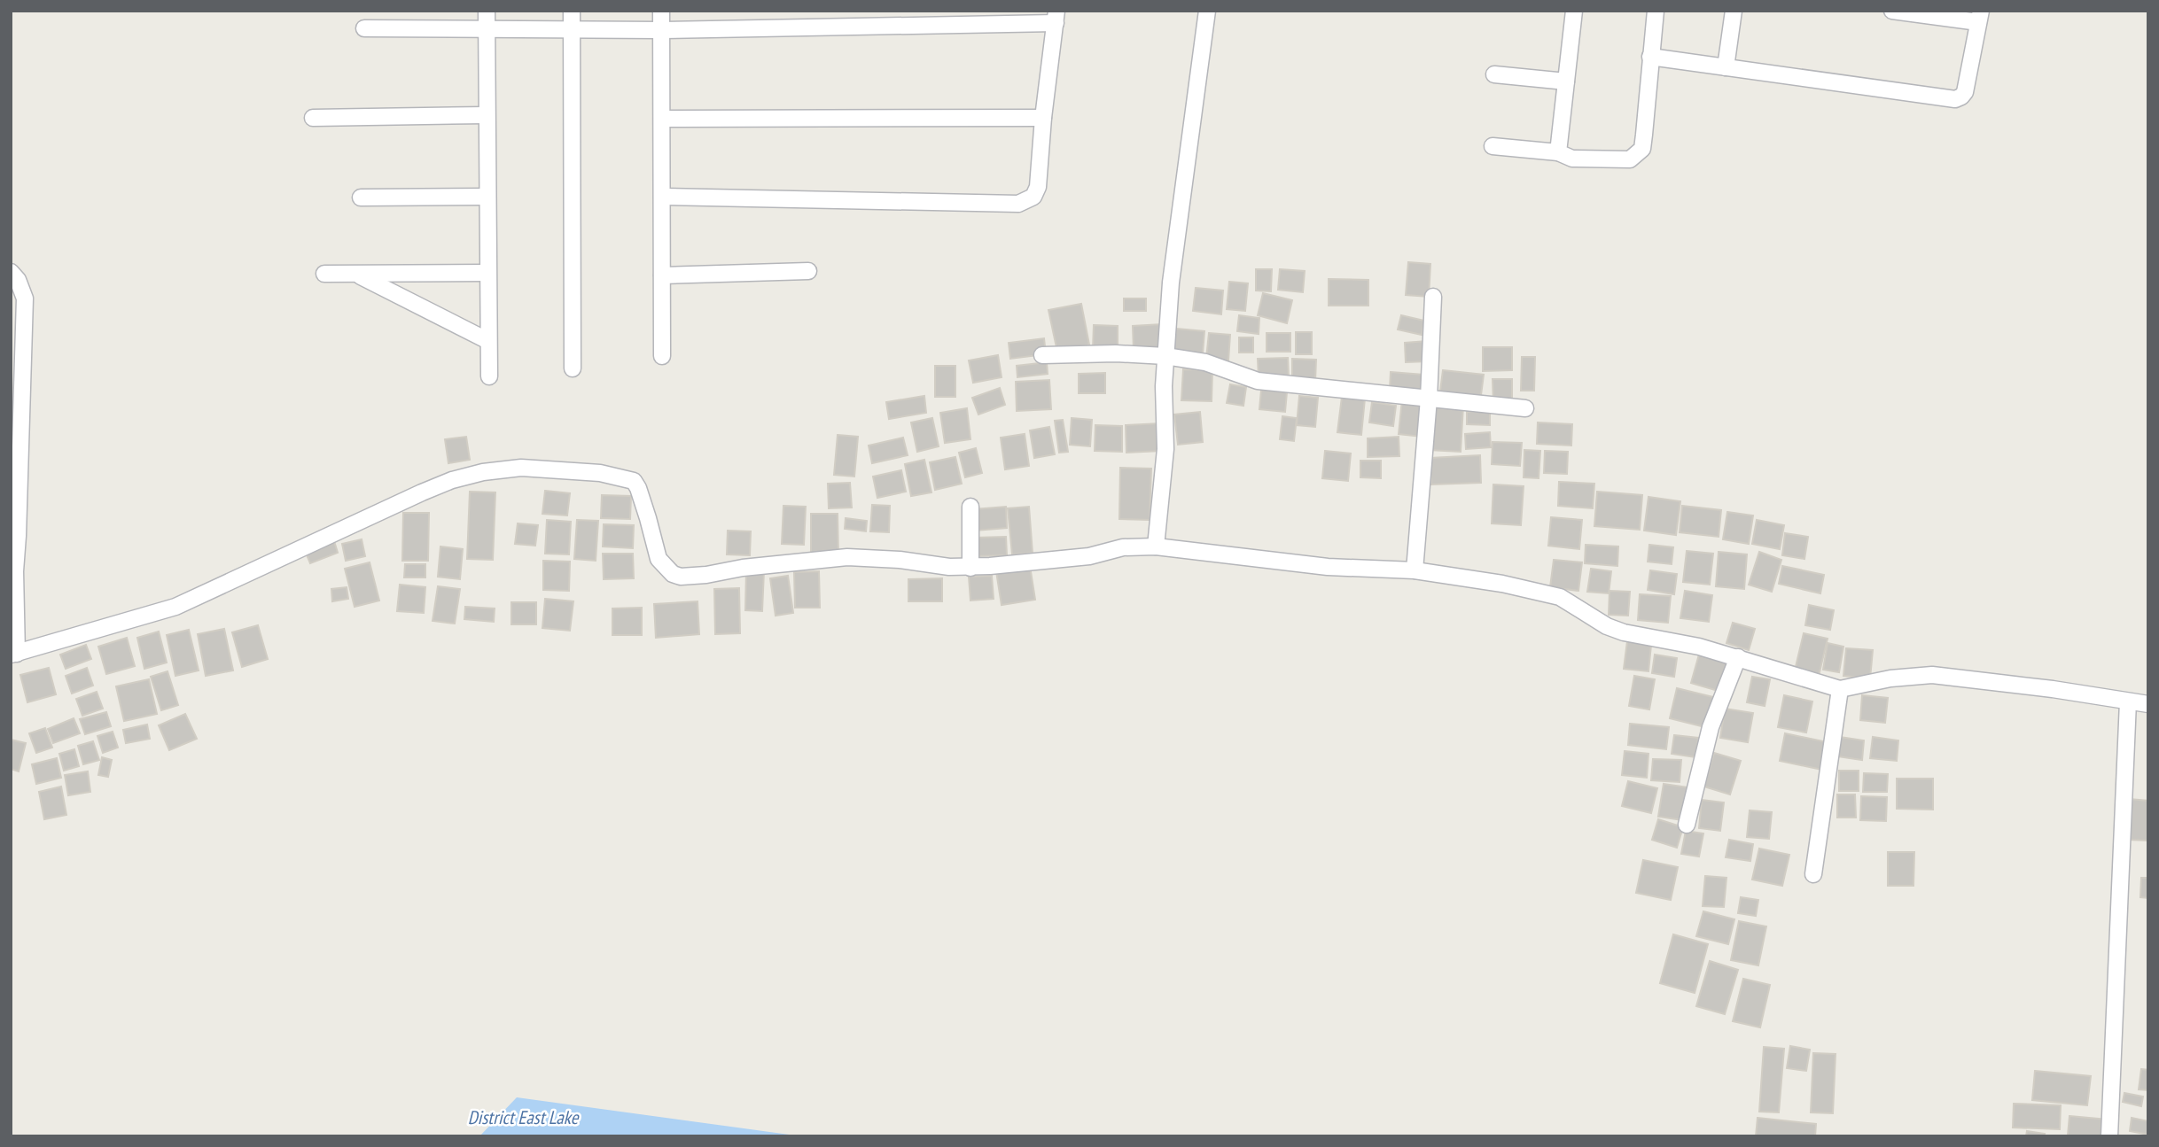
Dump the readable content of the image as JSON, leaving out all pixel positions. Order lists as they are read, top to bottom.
{
  "water": ["District East Lake"]
}
